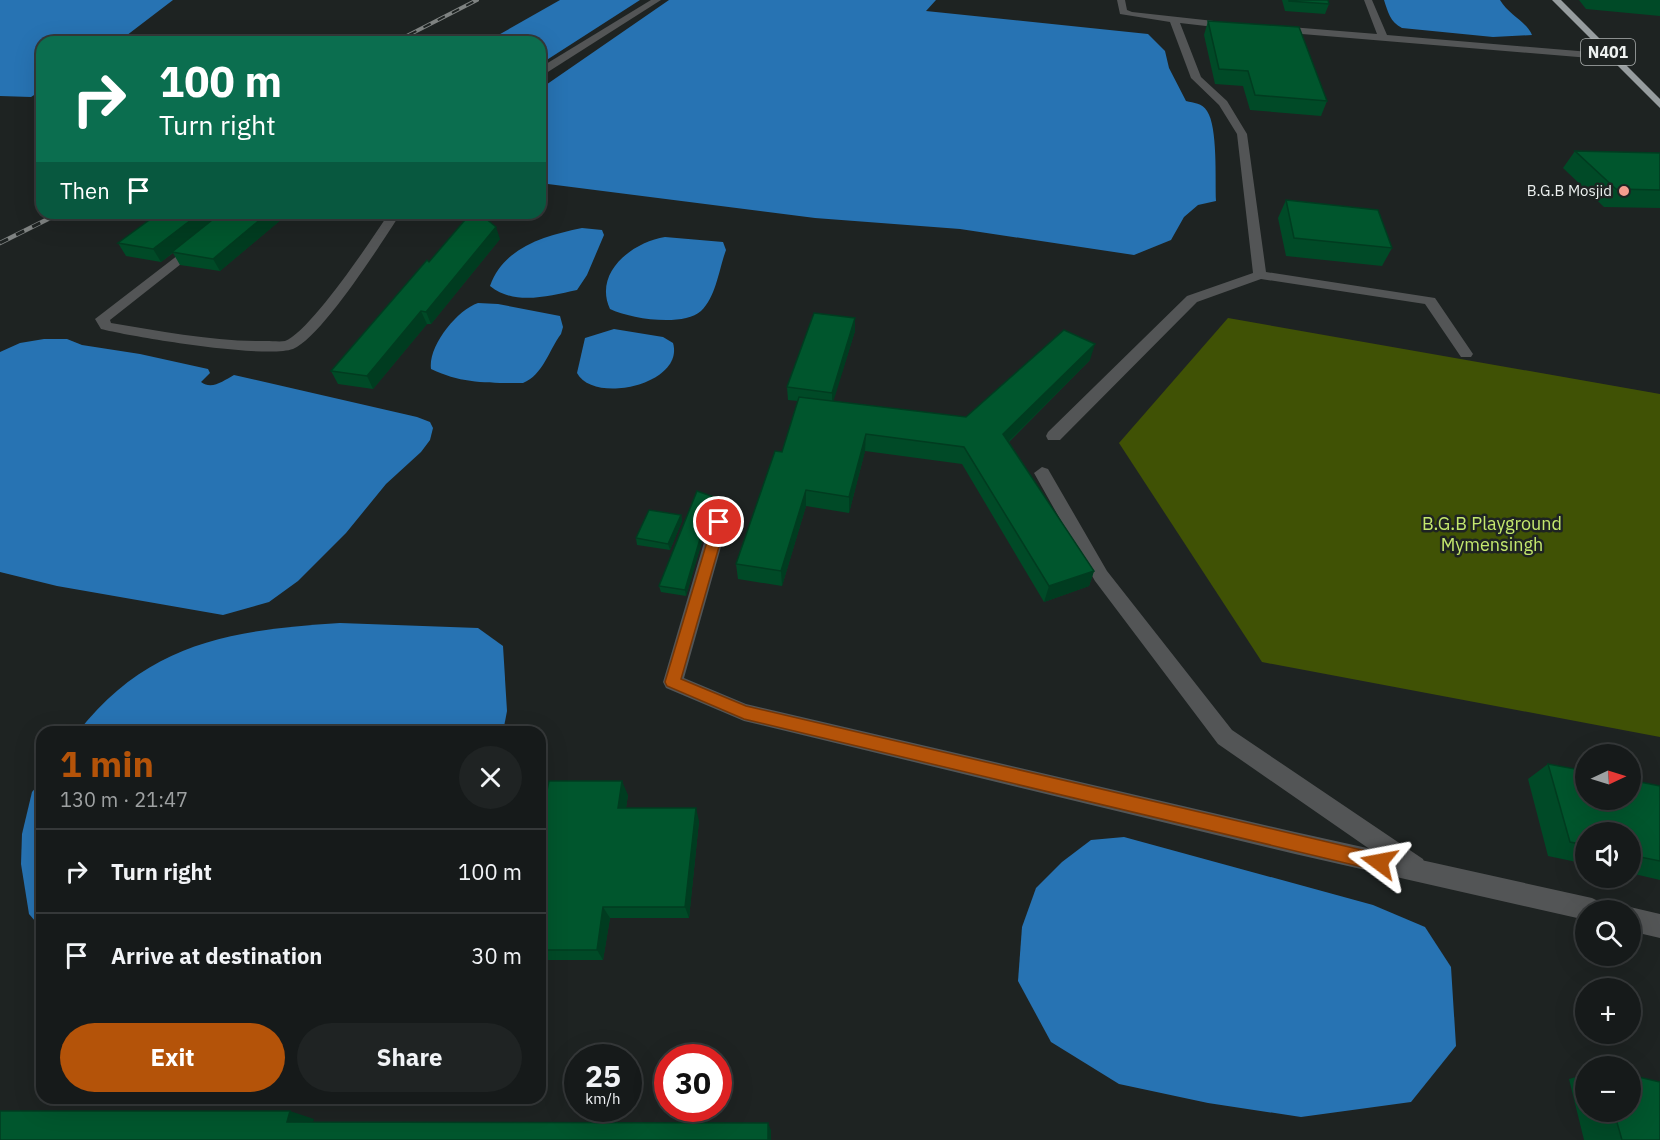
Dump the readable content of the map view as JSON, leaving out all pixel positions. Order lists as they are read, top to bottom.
{
  "streets": {
    "highway": ["N401"]
  },
  "parks": ["B.G.B Playground Mymensingh"],
  "places": ["B.G.B Mosjid"],
  "north": "right",
  "page": {
    "turn": ["100 m", "Turn right"],
    "then": "Then",
    "heading": ["1 min", "130 m · 21:47"],
    "map_buttons": ["+", "−"],
    "list": [
      {
        "name": "Turn right",
        "value": "100 m"
      },
      {
        "name": "Arrive at destination",
        "value": "30 m"
      }
    ],
    "buttons": ["Exit", "Share"],
    "speed": "25 km/h",
    "limit": "30"
  }
}
